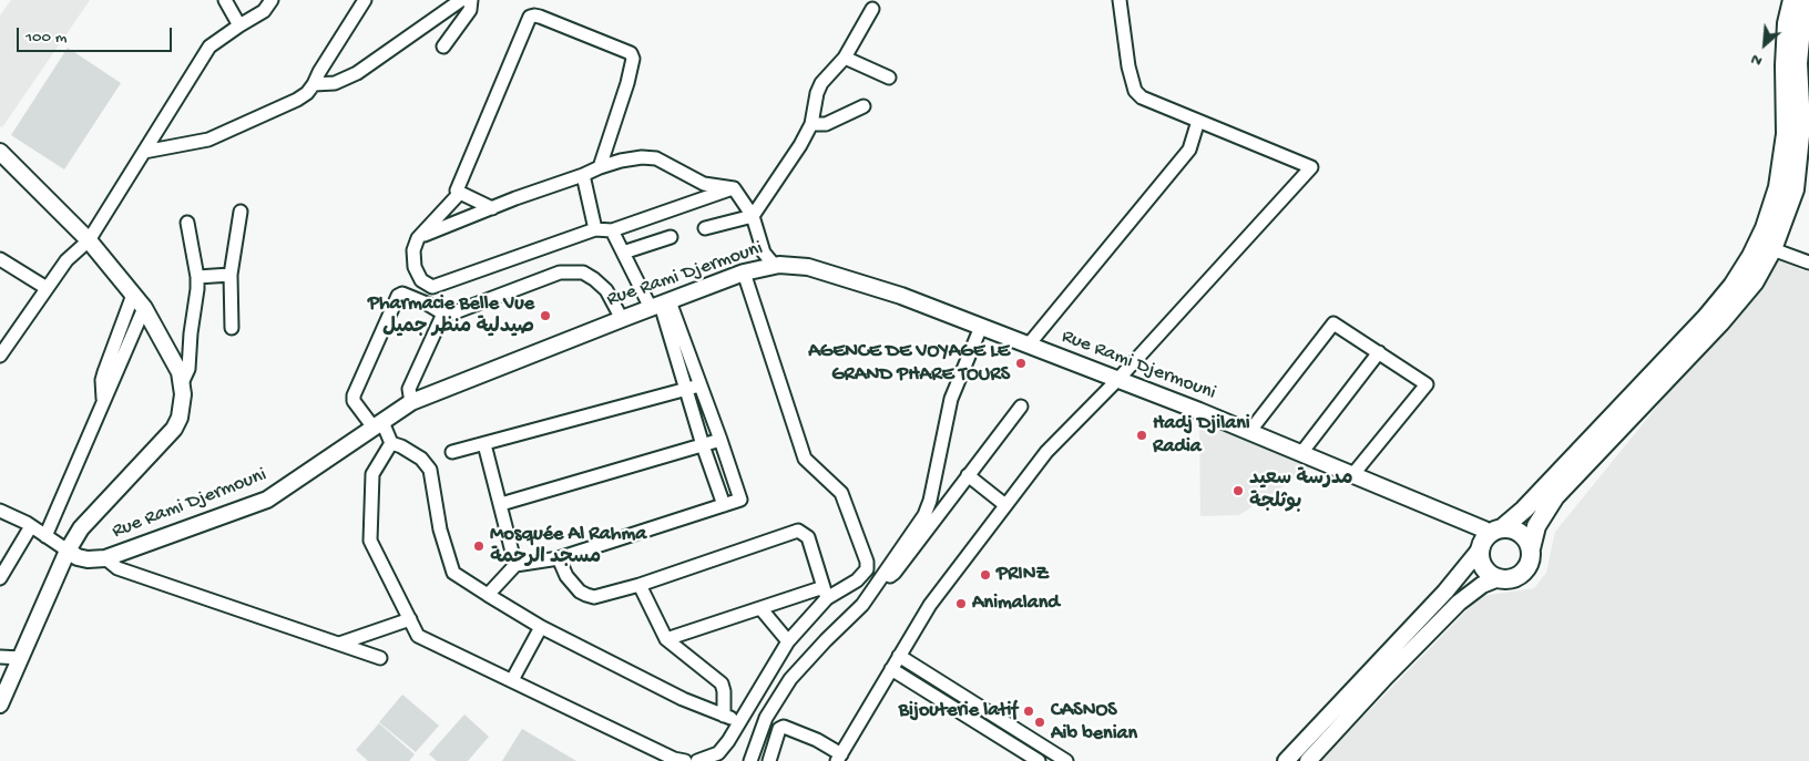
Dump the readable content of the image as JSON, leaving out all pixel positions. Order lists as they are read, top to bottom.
{
  "streets": {
    "main road": ["Rue Rami Djermouni"]
  },
  "places": [
    "Pharmacie Belle Vue صيدلية منظر جميل",
    "AGENCE DE VOYAGE LE GRAND PHARE TOURS",
    "Hadj Djilani Radia",
    "مدرسة سعيد بوثلجة",
    "Mosquée Al Rahma مسجد الرحمة",
    "PRINZ",
    "Animaland",
    "Bijouterie latif",
    "CASNOS Aib benian"
  ],
  "scale_bar": "100 m",
  "north": "bottom left"
}
